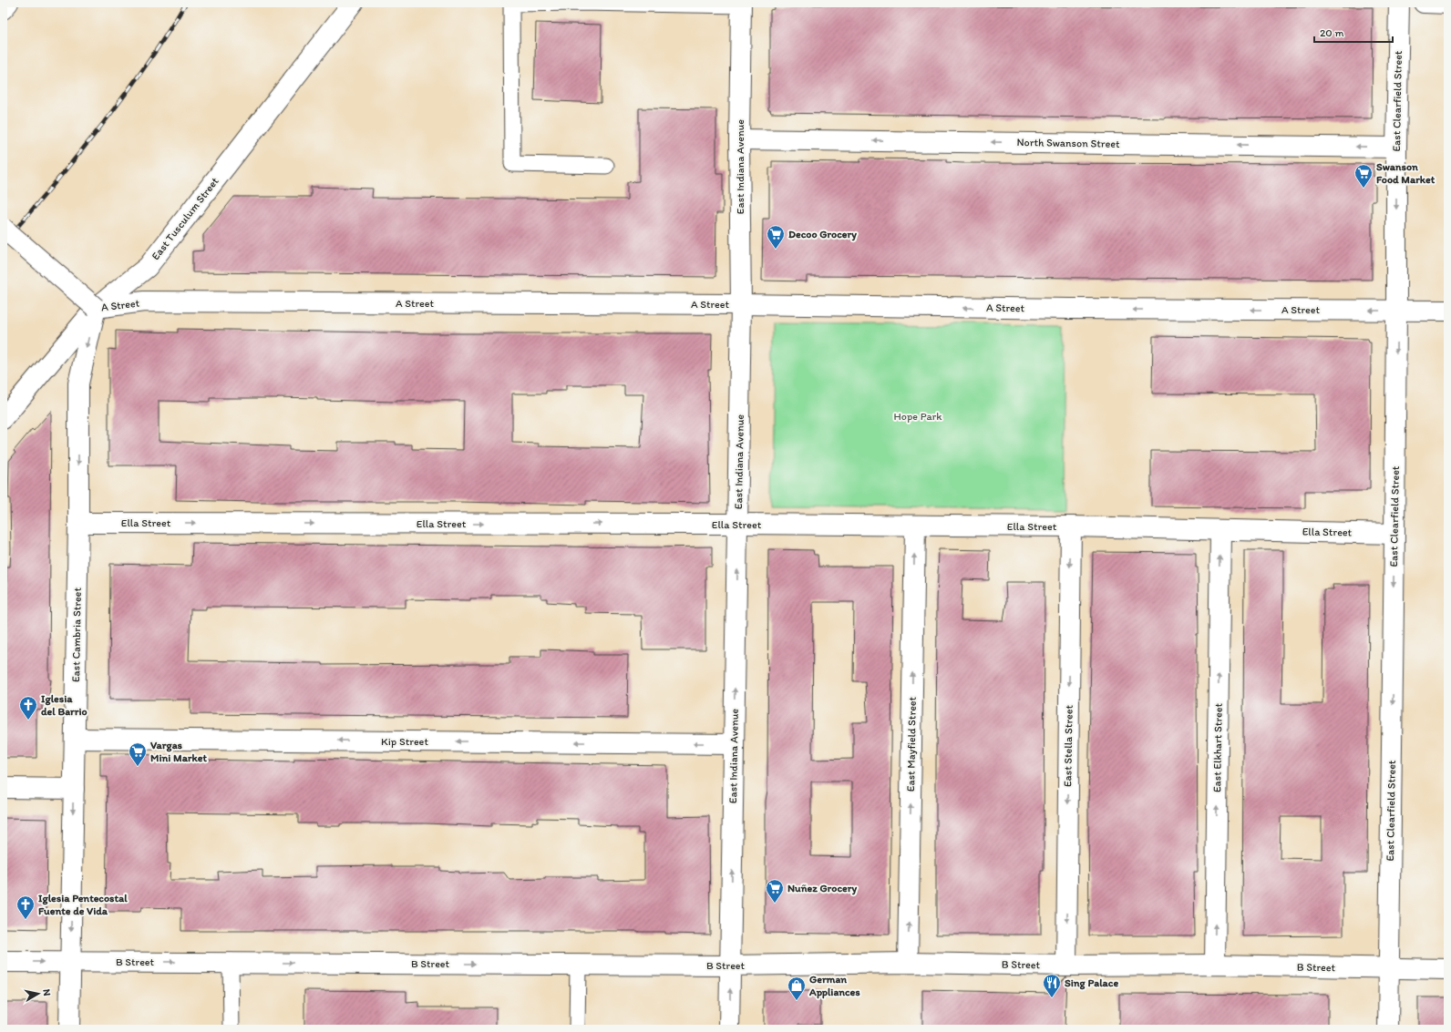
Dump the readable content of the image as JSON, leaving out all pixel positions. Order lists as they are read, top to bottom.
{
  "streets": {
    "street": [
      "East Clearfield Street",
      "North Swanson Street",
      "East Indiana Avenue",
      "East Tusculum Street",
      "A Street",
      "Ella Street",
      "East Cambria Street",
      "Kip Street",
      "East Mayfield Street",
      "East Stella Street",
      "East Elkhart Street",
      "B Street"
    ]
  },
  "crossings": [
    ["East Clearfield Street", "North Swanson Street"],
    ["East Clearfield Street", "A Street"],
    ["East Clearfield Street", "Ella Street"],
    ["East Clearfield Street", "B Street"],
    ["North Swanson Street", "East Indiana Avenue"],
    ["East Indiana Avenue", "A Street"],
    ["East Indiana Avenue", "Ella Street"],
    ["East Indiana Avenue", "Kip Street"],
    ["East Indiana Avenue", "B Street"],
    ["East Tusculum Street", "A Street"],
    ["East Tusculum Street", "East Cambria Street"],
    ["A Street", "East Cambria Street"],
    ["Ella Street", "East Cambria Street"],
    ["Ella Street", "East Mayfield Street"],
    ["Ella Street", "East Stella Street"],
    ["Ella Street", "East Elkhart Street"],
    ["East Cambria Street", "Kip Street"],
    ["East Cambria Street", "B Street"],
    ["East Mayfield Street", "B Street"],
    ["East Stella Street", "B Street"],
    ["East Elkhart Street", "B Street"]
  ],
  "one_way": [
    "East Clearfield Street",
    "North Swanson Street",
    "East Indiana Avenue",
    "A Street",
    "Ella Street",
    "East Cambria Street",
    "Kip Street",
    "East Mayfield Street",
    "East Stella Street",
    "East Elkhart Street",
    "B Street"
  ],
  "parks": ["Hope Park"],
  "places": {
    "supermarket": [
      "Swanson Food Market",
      "Decoo Grocery",
      "Vargas Mini Market",
      "Nuñez Grocery"
    ],
    "church": ["Iglesia del Barrio", "Iglesia Pentecostal Fuente de Vida"],
    "restaurant": ["Sing Palace"],
    "shop": ["German Appliances"]
  },
  "scale_bar": "20 m",
  "north": "right"
}
